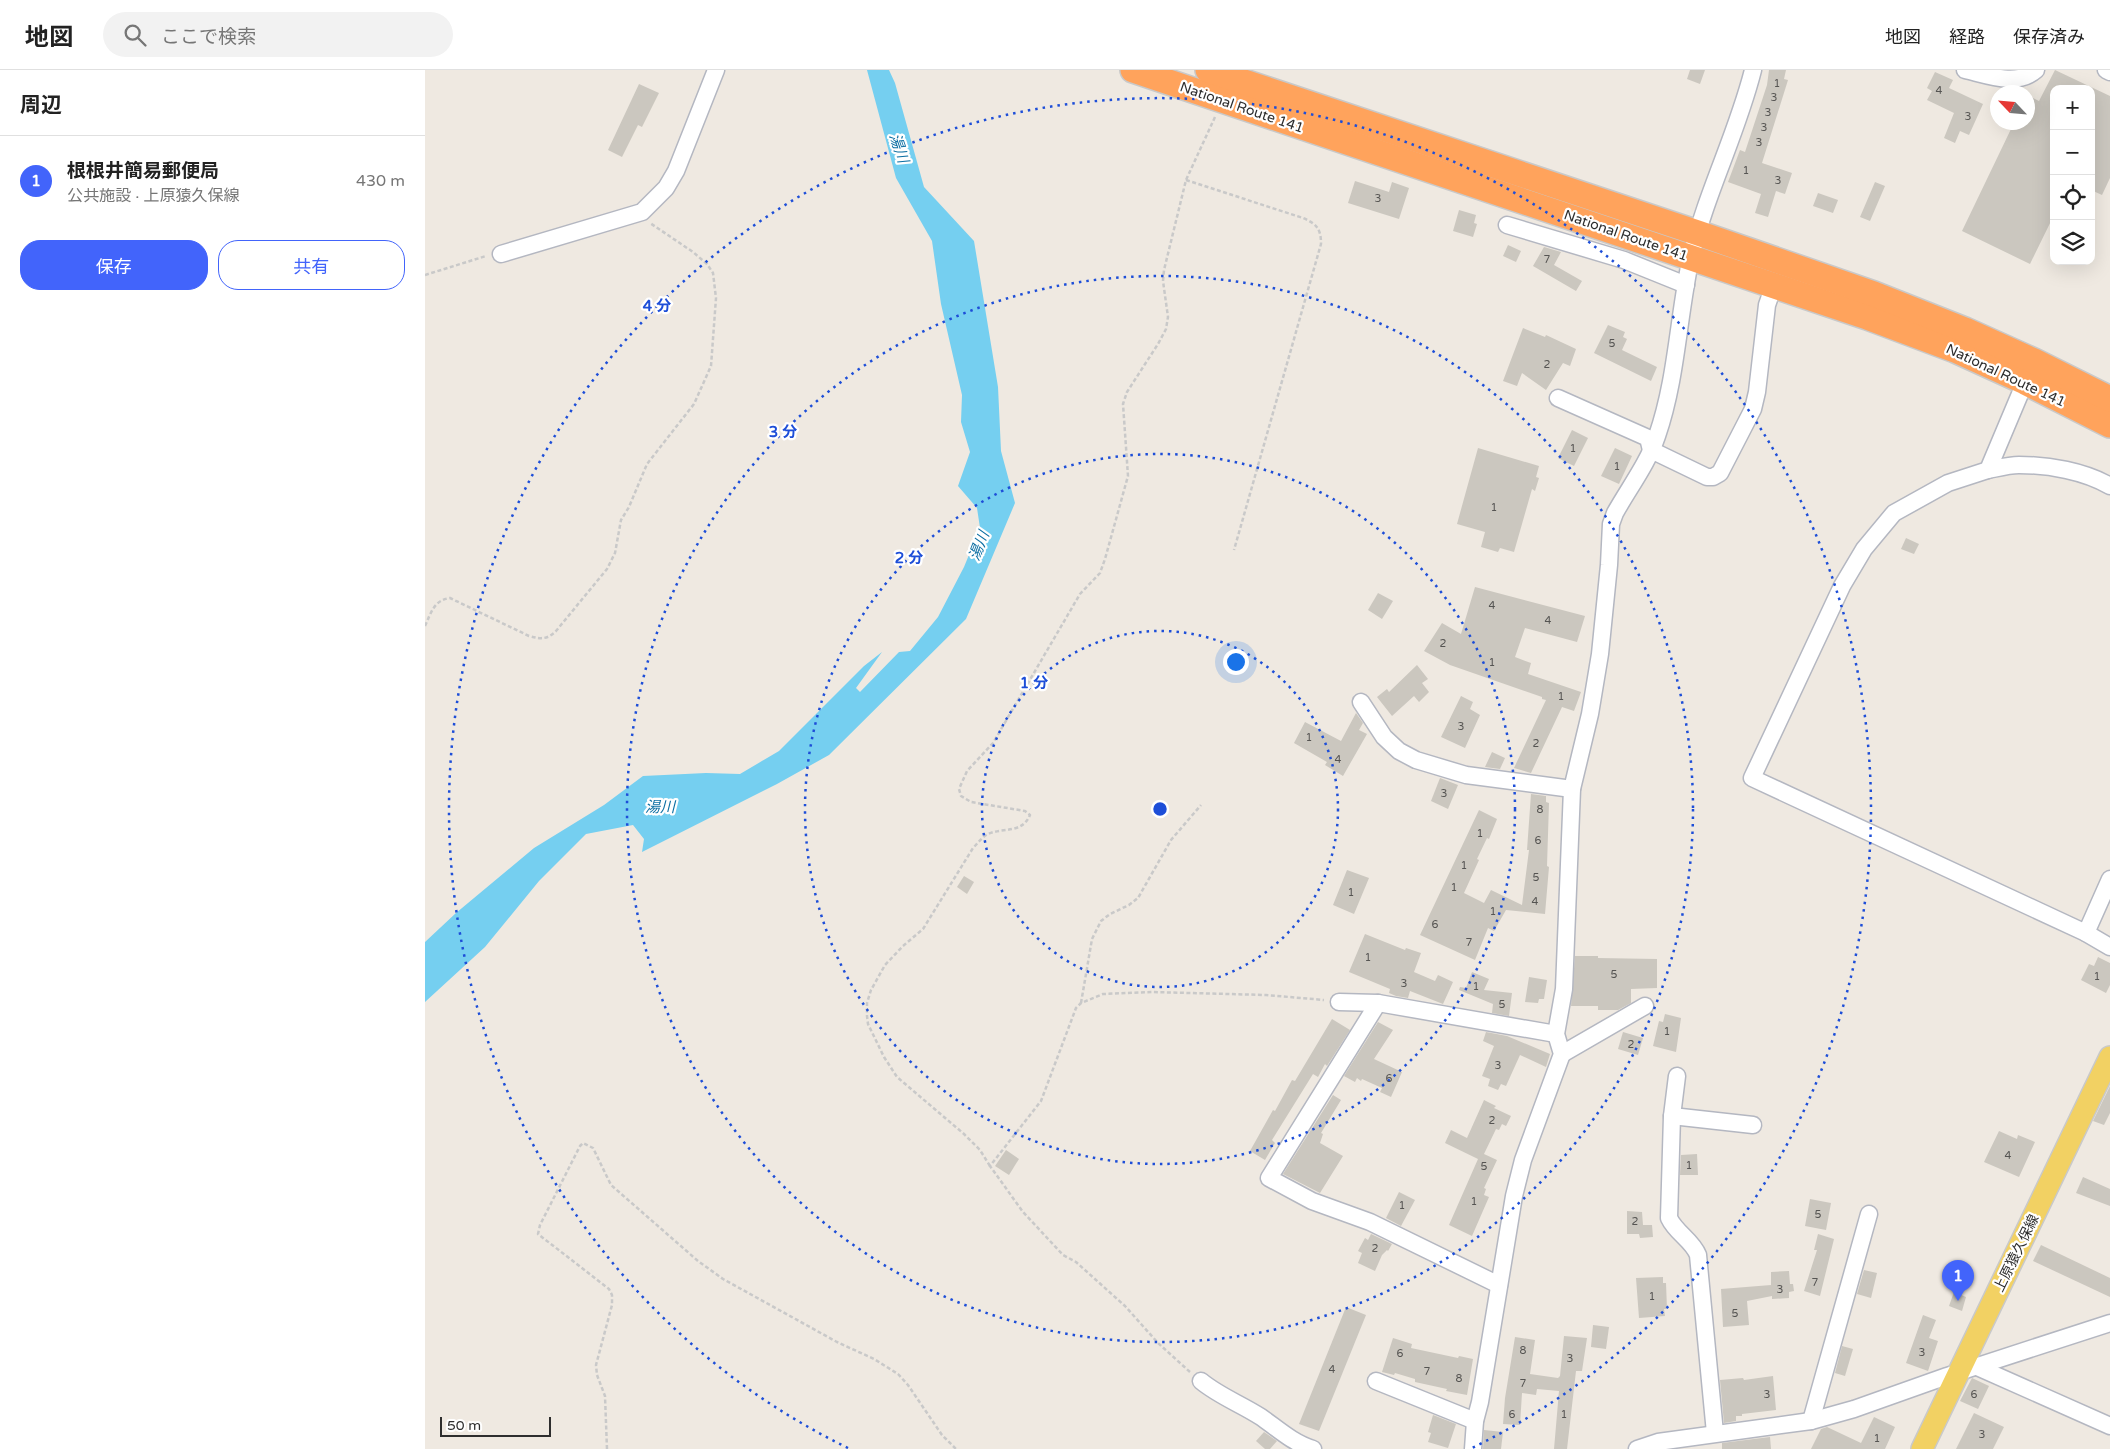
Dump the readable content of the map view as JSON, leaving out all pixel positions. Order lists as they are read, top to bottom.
{
  "streets": {
    "highway": ["National Route 141"],
    "main road": ["上原猿久保線"]
  },
  "water": ["湯川"],
  "house_numbers": [
    "1",
    "4",
    "3",
    "3",
    "3",
    "3",
    "3",
    "1",
    "3",
    "3",
    "7",
    "5",
    "2",
    "1",
    "1",
    "1",
    "4",
    "4",
    "2",
    "1",
    "1",
    "3",
    "1",
    "2",
    "4",
    "3",
    "8",
    "1",
    "6",
    "1",
    "5",
    "1",
    "1",
    "4",
    "1",
    "6",
    "7",
    "1",
    "5",
    "1",
    "3",
    "1",
    "5",
    "1",
    "2",
    "3",
    "6",
    "2",
    "4",
    "1",
    "5",
    "1",
    "1",
    "5",
    "2",
    "2",
    "7",
    "3",
    "1",
    "5",
    "8",
    "3",
    "6",
    "3",
    "4",
    "7",
    "8",
    "7",
    "3",
    "6",
    "6",
    "1",
    "3",
    "1"
  ],
  "scale_bar": "50 m",
  "north": "top left",
  "page": {
    "header": "地図",
    "search": "ここで検索",
    "nav": ["地図", "経路", "保存済み"],
    "heading": "周辺",
    "map_buttons": ["+", "−"],
    "list": [
      {
        "mark": "1",
        "name": "根根井簡易郵便局",
        "note": "公共施設 · 上原猿久保線",
        "value": "430 m"
      }
    ],
    "buttons": ["保存", "共有"],
    "pins": "1",
    "scale": "50 m"
  },
  "rings": [
    "4 分",
    "3 分",
    "2 分",
    "1 分"
  ]
}
